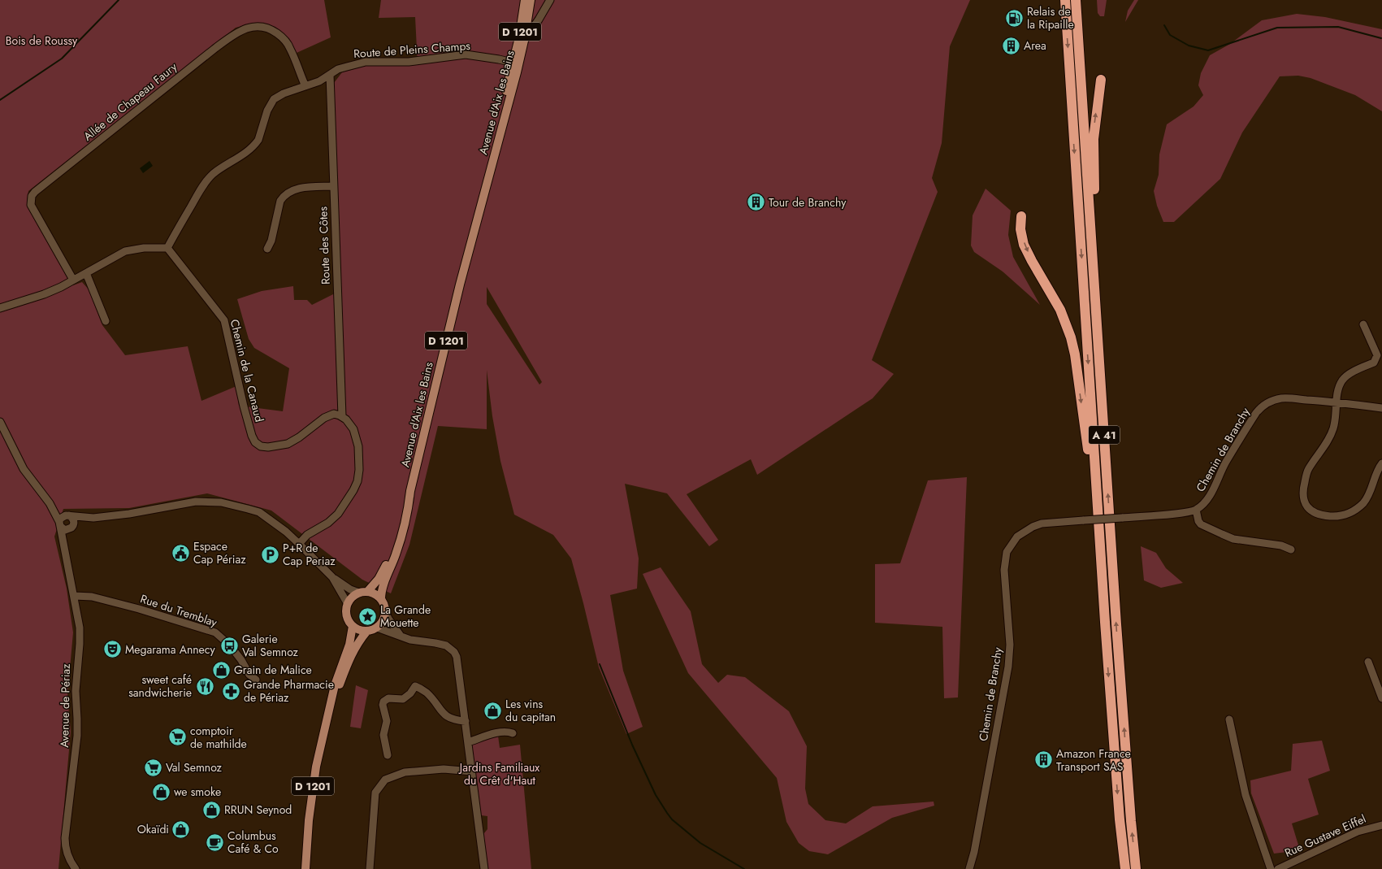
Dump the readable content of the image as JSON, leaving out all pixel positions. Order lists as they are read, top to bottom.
{
  "streets": {
    "highway": ["A 41"],
    "main road": ["D 1201", "Avenue d'Aix les Bains"],
    "street": [
      "Route de Pleins Champs",
      "Allée de Chapeau Faury",
      "Route des Côtes",
      "Chemin de la Canaud",
      "Chemin de Branchy",
      "Rue du Tremblay",
      "Avenue de Périaz",
      "Rue Gustave Eiffel"
    ]
  },
  "crossings": [
    ["Route de Pleins Champs", "Allée de Chapeau Faury"],
    ["Route de Pleins Champs", "Avenue d'Aix les Bains"],
    ["Route de Pleins Champs", "Route des Côtes"],
    ["Route de Pleins Champs", "Chemin de la Canaud"],
    ["Route des Côtes", "Chemin de la Canaud"],
    ["Rue du Tremblay", "Avenue de Périaz"]
  ],
  "parks": ["Bois de Roussy", "Jardins Familiaux du Crêt d'Haut"],
  "places": {
    "fuel station": ["Relais de la Ripaille"],
    "building": ["Area", "Tour de Branchy", "Amazon France Transport SAS"],
    "public building": ["Espace Cap Périaz"],
    "parking": ["P+R de Cap Periaz"],
    "place": ["La Grande Mouette"],
    "bus stop": ["Galerie Val Semnoz"],
    "theatre": ["Megarama Annecy"],
    "shop": [
      "Grain de Malice",
      "Les vins du capitan",
      "we smoke",
      "RRUN Seynod",
      "Okaïdi"
    ],
    "restaurant": ["sweet café sandwicherie"],
    "pharmacy": ["Grande Pharmacie de Périaz"],
    "supermarket": ["comptoir de mathilde", "Val Semnoz"],
    "cafe": ["Columbus Café & Co"]
  }
}
